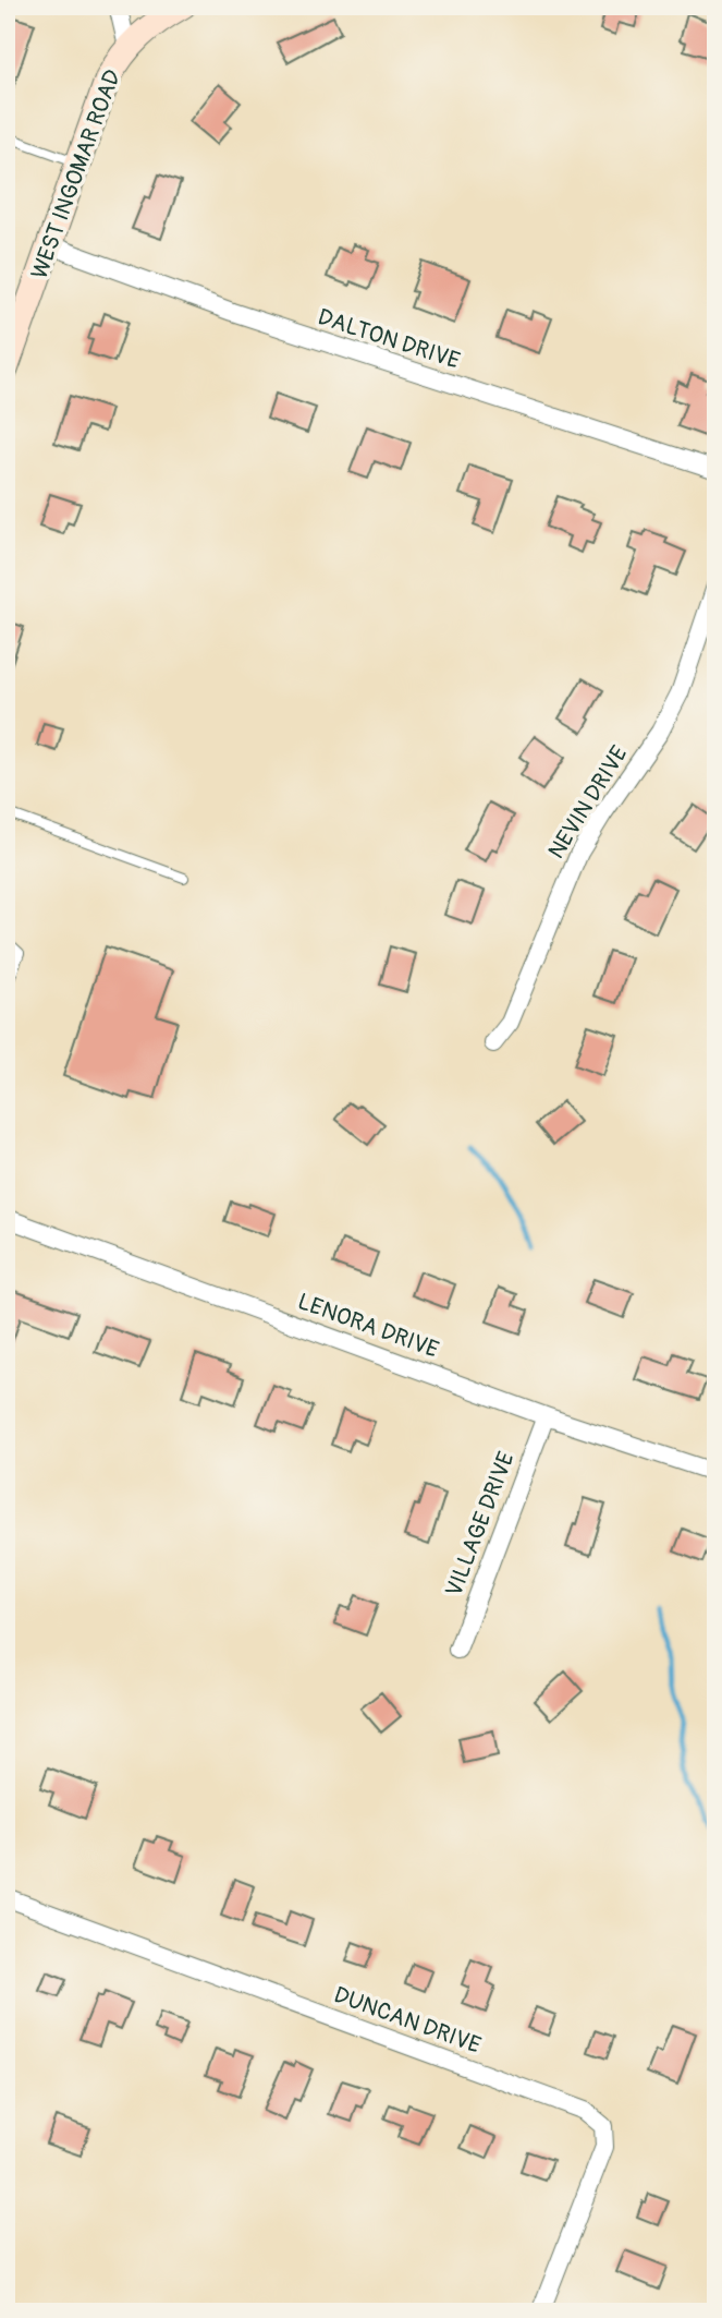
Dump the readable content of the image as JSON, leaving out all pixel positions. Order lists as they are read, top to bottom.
{
  "streets": {
    "street": [
      "WEST INGOMAR ROAD",
      "DALTON DRIVE",
      "NEVIN DRIVE",
      "LENORA DRIVE",
      "VILLAGE DRIVE",
      "DUNCAN DRIVE"
    ]
  },
  "crossings": [
    ["WEST INGOMAR ROAD", "DALTON DRIVE"],
    ["LENORA DRIVE", "VILLAGE DRIVE"]
  ]
}
